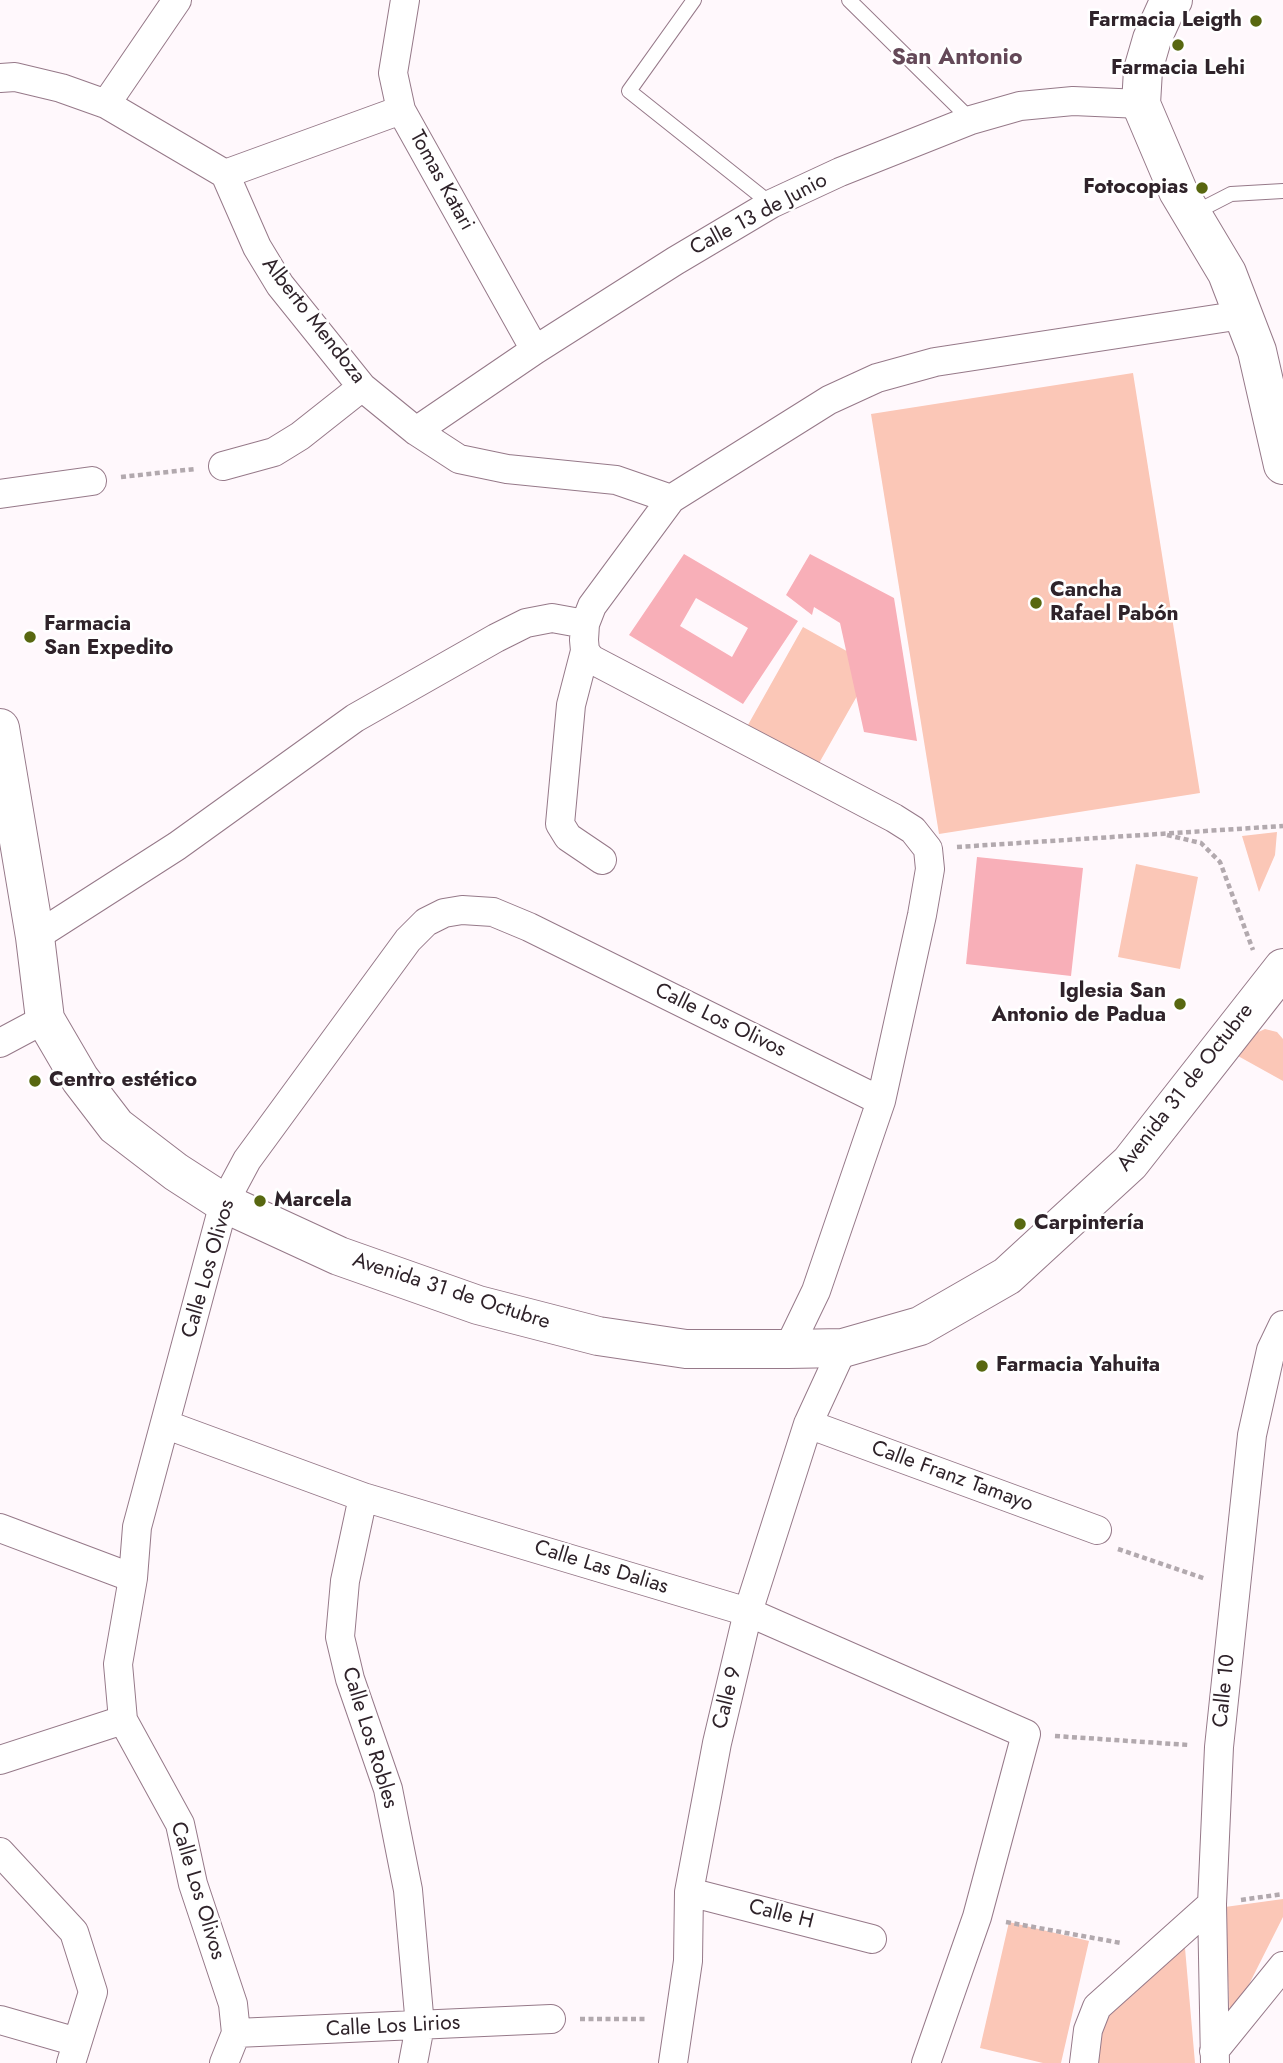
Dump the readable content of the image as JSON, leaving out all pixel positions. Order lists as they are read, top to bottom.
{
  "streets": {
    "main road": ["Avenida 31 de Octubre"],
    "street": [
      "Tomas Katari",
      "Calle 13 de Junio",
      "Alberto Mendoza",
      "Calle Los Olivos",
      "Calle Franz Tamayo",
      "Calle Las Dalias",
      "Calle 10",
      "Calle 9",
      "Calle Los Robles",
      "Calle H",
      "Calle Los Lirios"
    ]
  },
  "crossings": [
    ["Tomas Katari", "Calle 13 de Junio"],
    ["Calle 13 de Junio", "Alberto Mendoza"],
    ["Calle Los Olivos", "Avenida 31 de Octubre"],
    ["Calle Los Olivos", "Calle Las Dalias"],
    ["Calle Los Olivos", "Calle Los Lirios"],
    ["Avenida 31 de Octubre", "Calle 9"],
    ["Calle Franz Tamayo", "Calle 9"],
    ["Calle Las Dalias", "Calle 9"],
    ["Calle Las Dalias", "Calle Los Robles"],
    ["Calle 9", "Calle H"],
    ["Calle Los Robles", "Calle Los Lirios"]
  ],
  "districts": ["San Antonio"],
  "places": [
    "Farmacia Leigth",
    "Farmacia Lehi",
    "Fotocopias",
    "Cancha Rafael Pabón",
    "Farmacia San Expedito",
    "Iglesia San Antonio de Padua",
    "Centro estético",
    "Marcela",
    "Carpintería",
    "Farmacia Yahuita"
  ]
}
